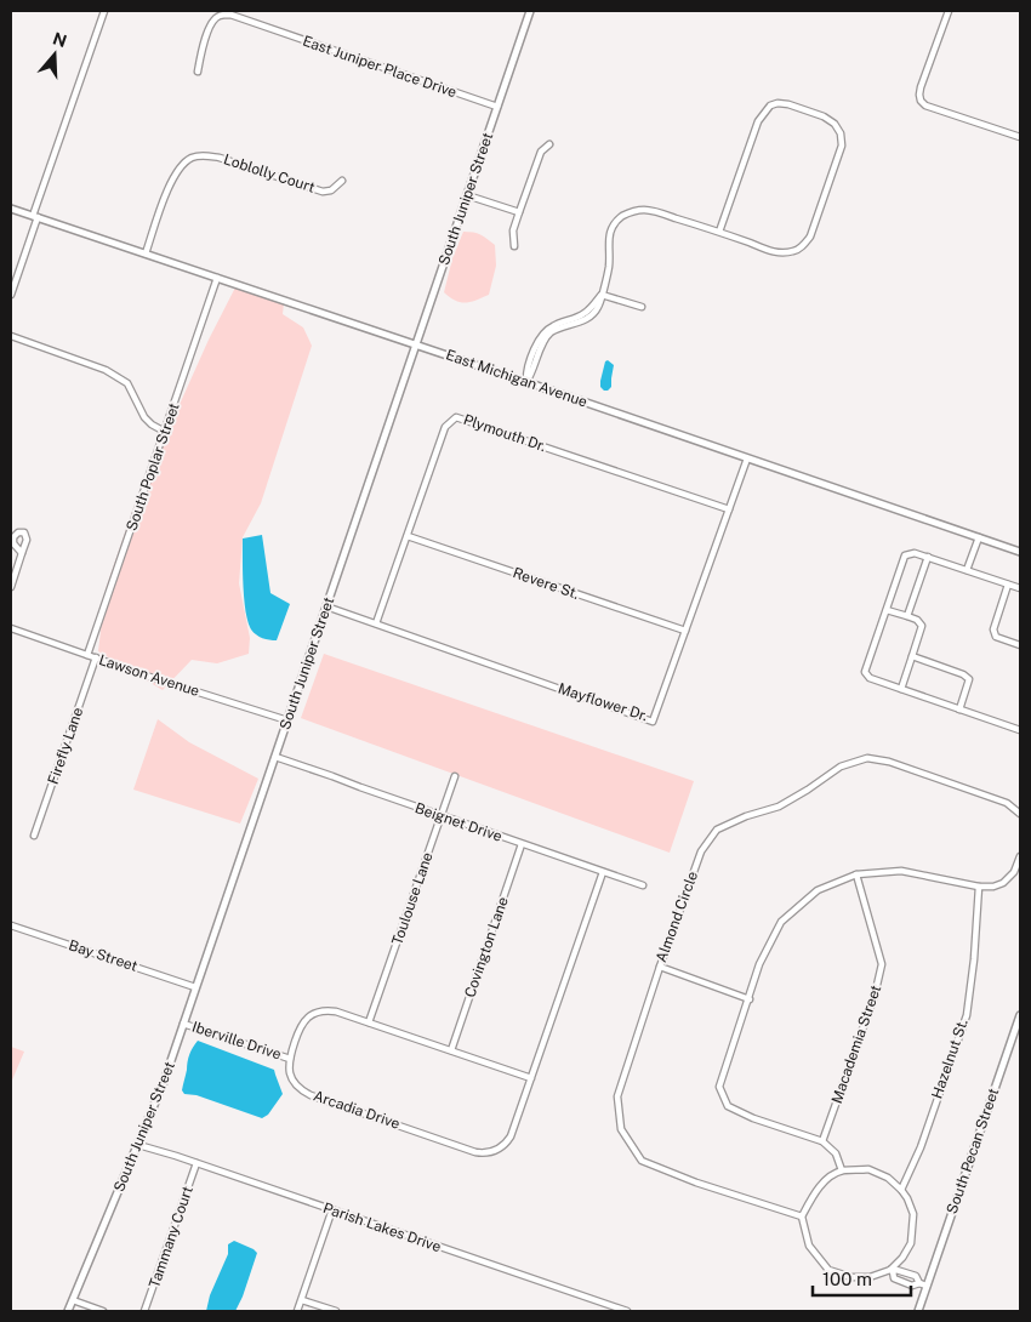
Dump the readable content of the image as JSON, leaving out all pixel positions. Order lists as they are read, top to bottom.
{
  "streets": {
    "street": [
      "East Juniper Place Drive",
      "Loblolly Court",
      "South Juniper Street",
      "East Michigan Avenue",
      "Plymouth Dr.",
      "South Poplar Street",
      "Revere St.",
      "Lawson Avenue",
      "Mayflower Dr.",
      "Firefly Lane",
      "Beignet Drive",
      "Toulouse Lane",
      "Almond Circle",
      "Covington Lane",
      "Bay Street",
      "Iberville Drive",
      "Macademia Street",
      "Hazelnut St.",
      "Arcadia Drive",
      "South Pecan Street",
      "Parish Lakes Drive",
      "Tammany Court"
    ]
  },
  "crossings": [
    ["East Juniper Place Drive", "South Juniper Street"],
    ["Loblolly Court", "East Michigan Avenue"],
    ["South Juniper Street", "East Michigan Avenue"],
    ["South Juniper Street", "Lawson Avenue"],
    ["South Juniper Street", "Mayflower Dr."],
    ["South Juniper Street", "Beignet Drive"],
    ["South Juniper Street", "Bay Street"],
    ["South Juniper Street", "Iberville Drive"],
    ["South Juniper Street", "Parish Lakes Drive"],
    ["East Michigan Avenue", "South Poplar Street"],
    ["East Michigan Avenue", "Mayflower Dr."],
    ["Plymouth Dr.", "Revere St."],
    ["Plymouth Dr.", "Mayflower Dr."],
    ["South Poplar Street", "Lawson Avenue"],
    ["Revere St.", "Mayflower Dr."],
    ["Lawson Avenue", "Firefly Lane"],
    ["Beignet Drive", "Toulouse Lane"],
    ["Beignet Drive", "Covington Lane"],
    ["Beignet Drive", "Arcadia Drive"],
    ["Almond Circle", "Hazelnut St."],
    ["Iberville Drive", "Arcadia Drive"],
    ["Parish Lakes Drive", "Tammany Court"]
  ],
  "scale_bar": "100 m",
  "north": "top"
}
